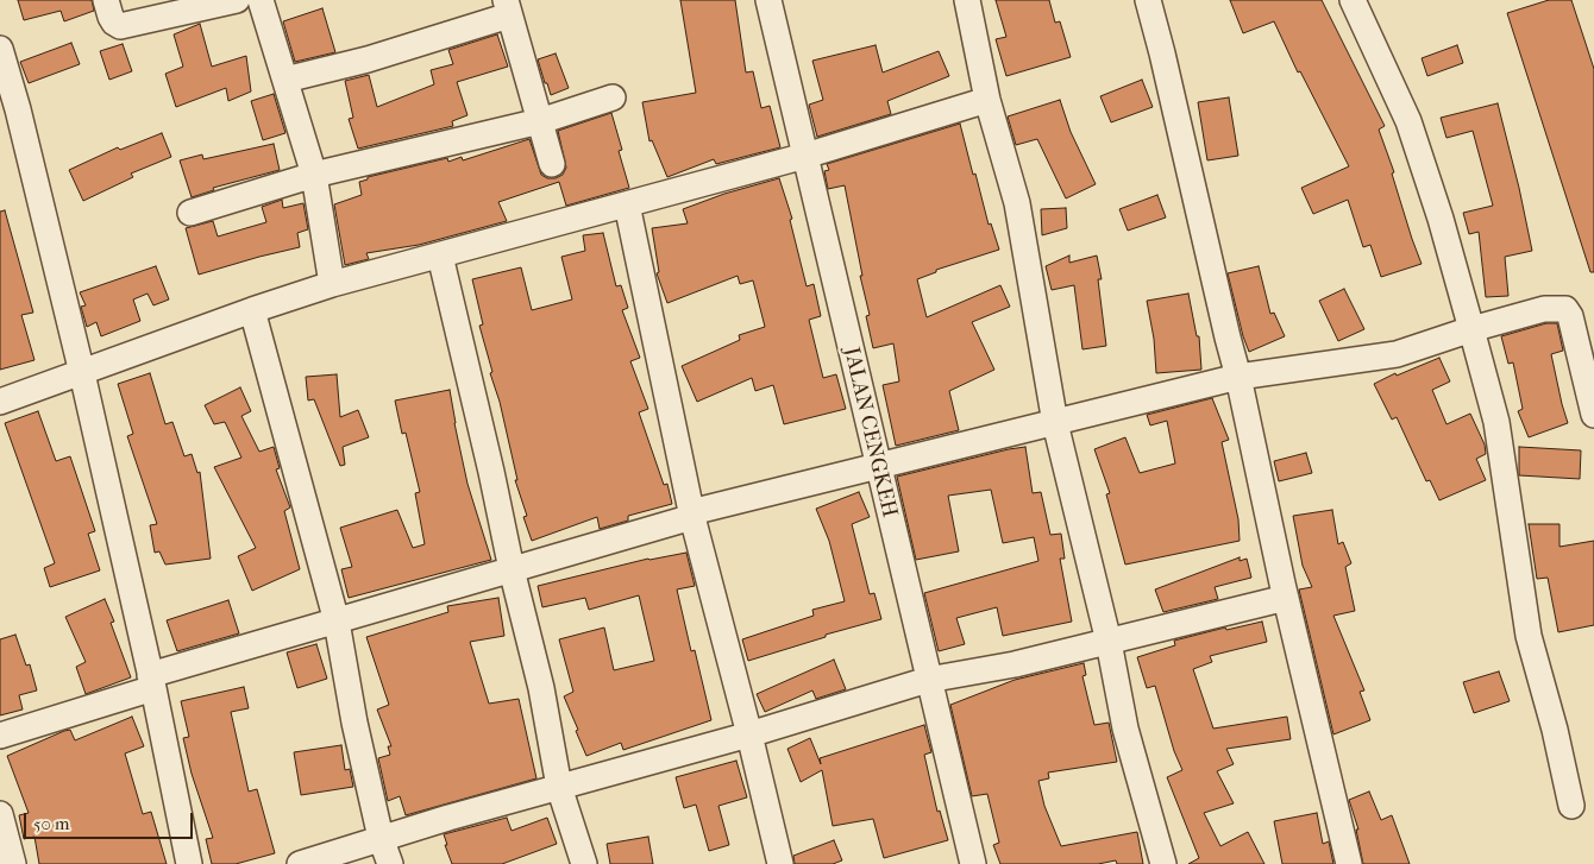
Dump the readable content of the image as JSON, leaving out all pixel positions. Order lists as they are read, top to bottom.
{
  "streets": {
    "street": ["JALAN CENGKEH"]
  },
  "scale_bar": "50 m"
}
